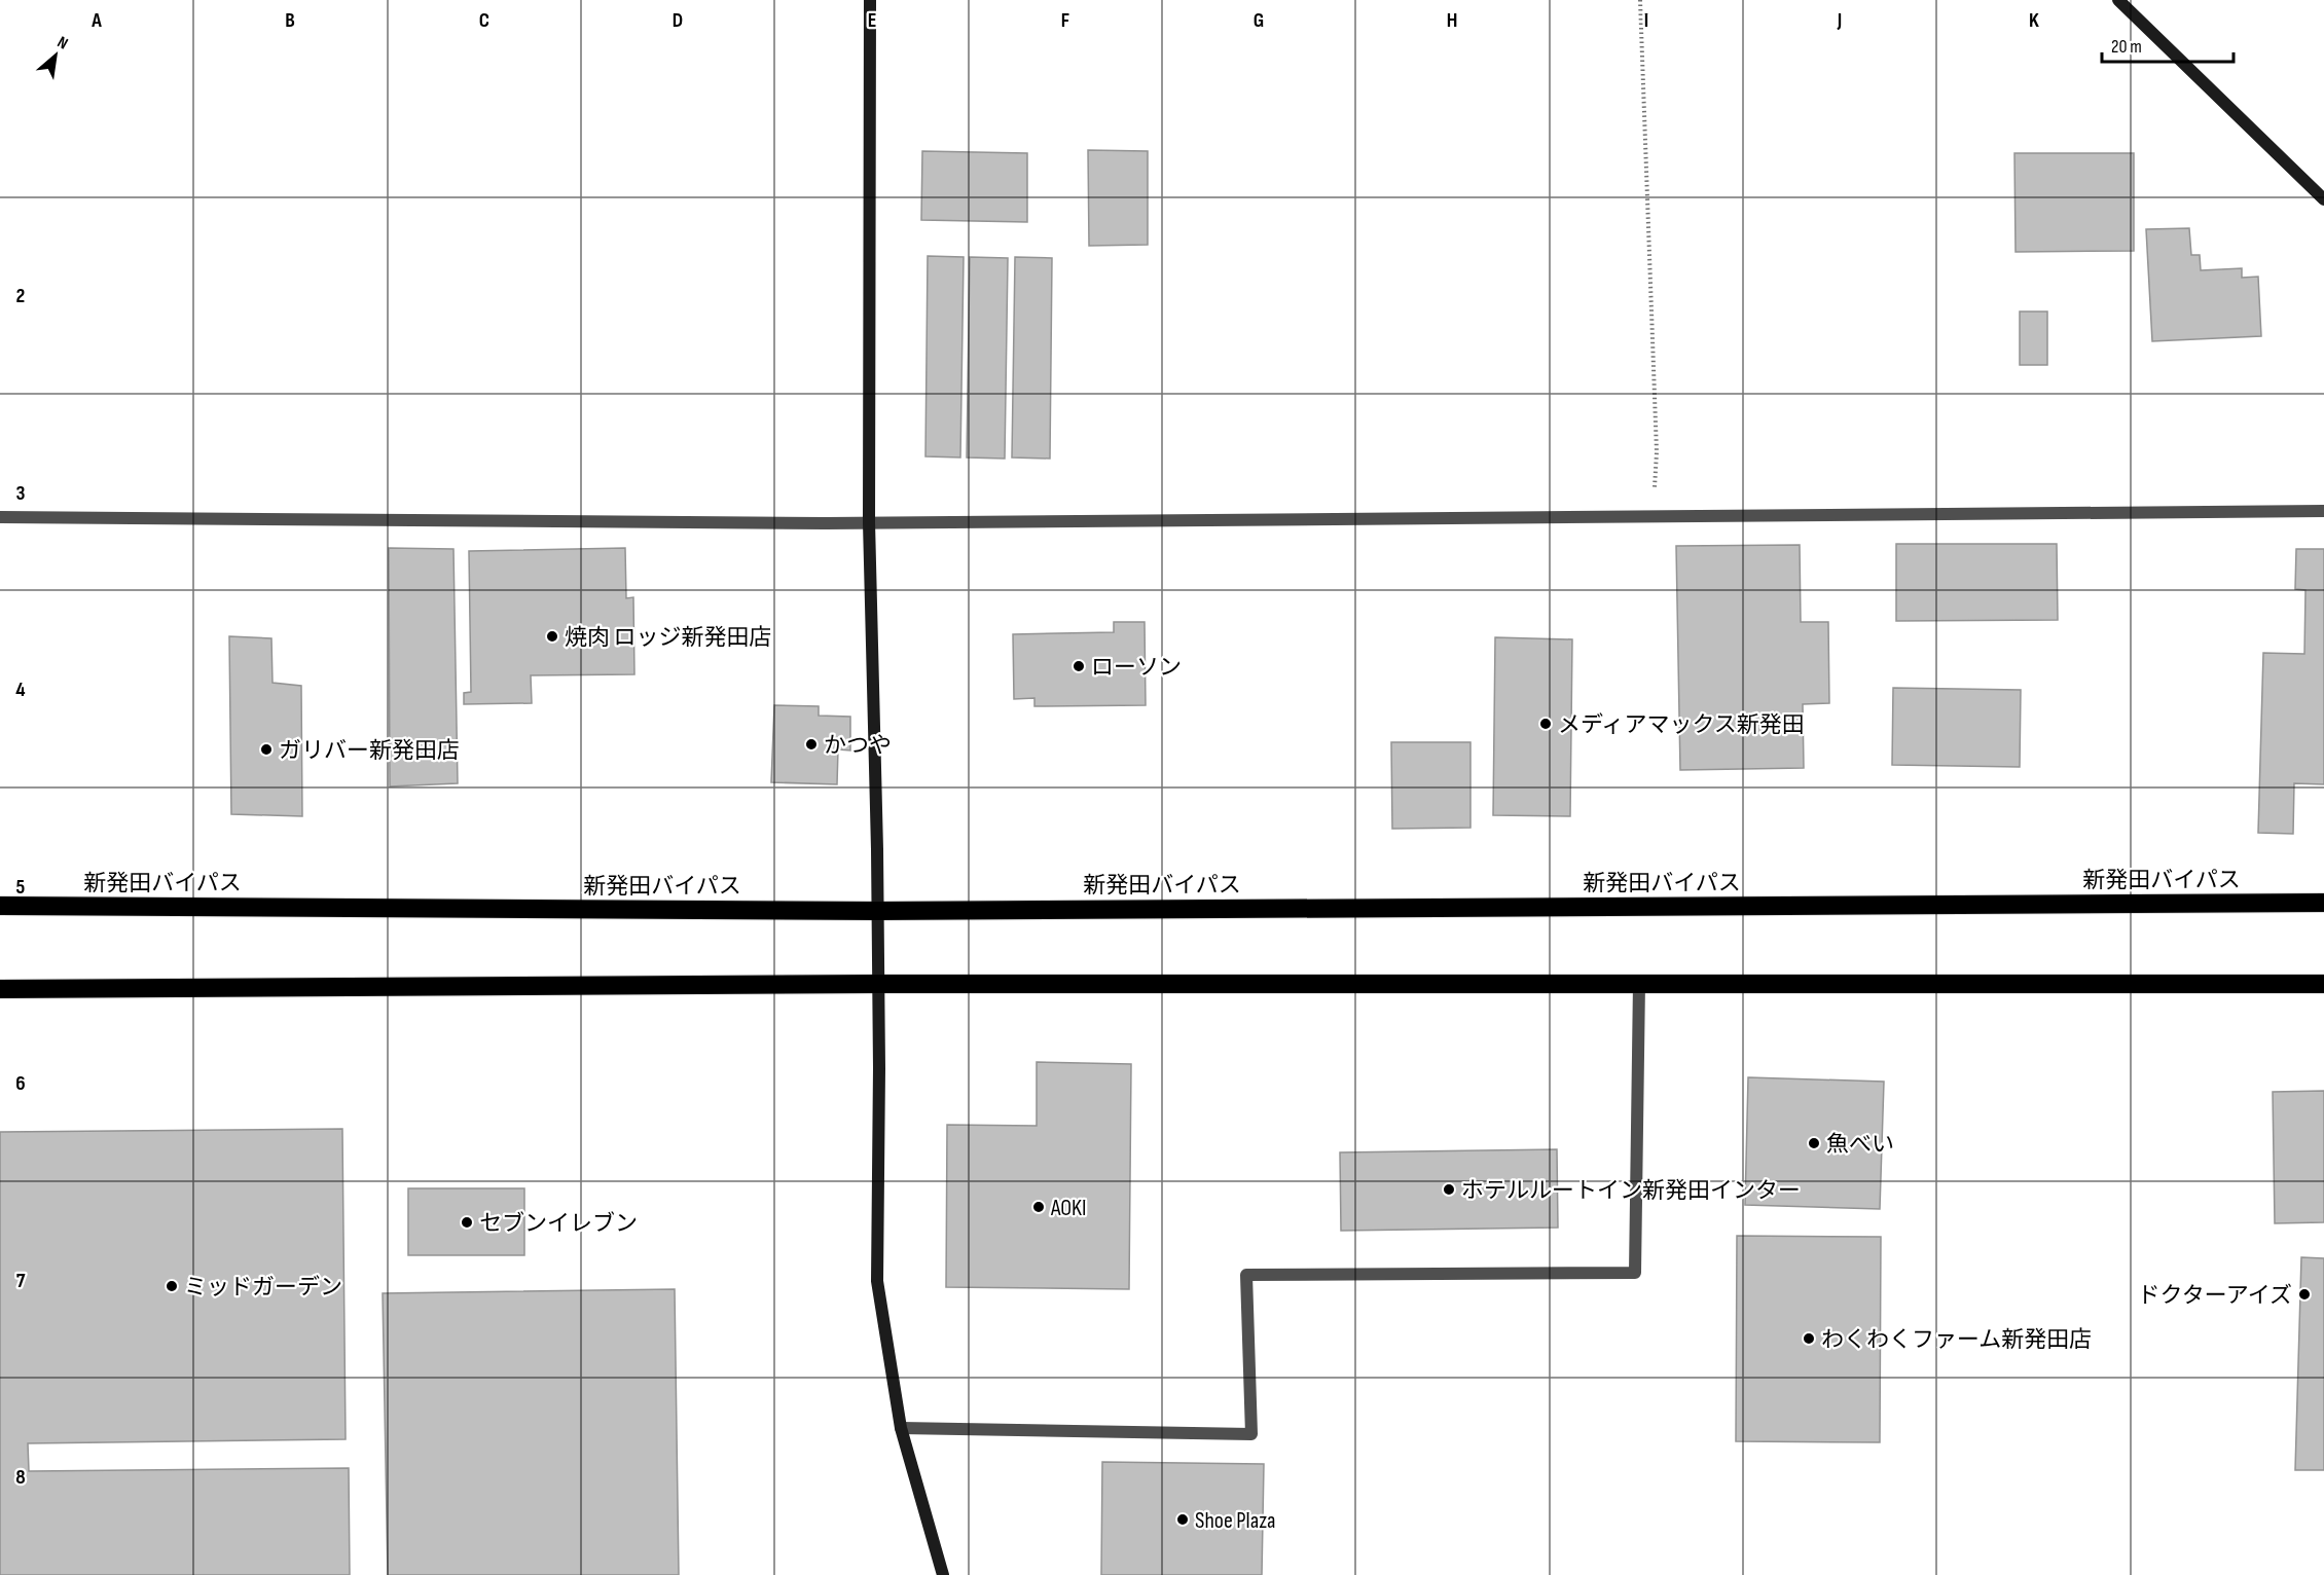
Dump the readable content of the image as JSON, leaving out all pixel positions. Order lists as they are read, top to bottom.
{
  "streets": {
    "highway": ["新発田バイパス"]
  },
  "places": [
    "焼肉 ロッジ新発田店",
    "ローソン",
    "メディアマックス新発田",
    "かつや",
    "ガリバー新発田店",
    "魚べい",
    "ホテルルートイン新発田インター",
    "AOKI",
    "セブンイレブン",
    "ミッドガーデン",
    "ドクターアイズ",
    "わくわくファーム新発田店",
    "Shoe Plaza"
  ],
  "scale_bar": "20 m",
  "north": "top right",
  "grid": {
    "columns": [
      "A",
      "B",
      "C",
      "D",
      "E",
      "F",
      "G",
      "H",
      "I",
      "J",
      "K"
    ],
    "rows": [
      "2",
      "3",
      "4",
      "5",
      "6",
      "7",
      "8"
    ]
  }
}
